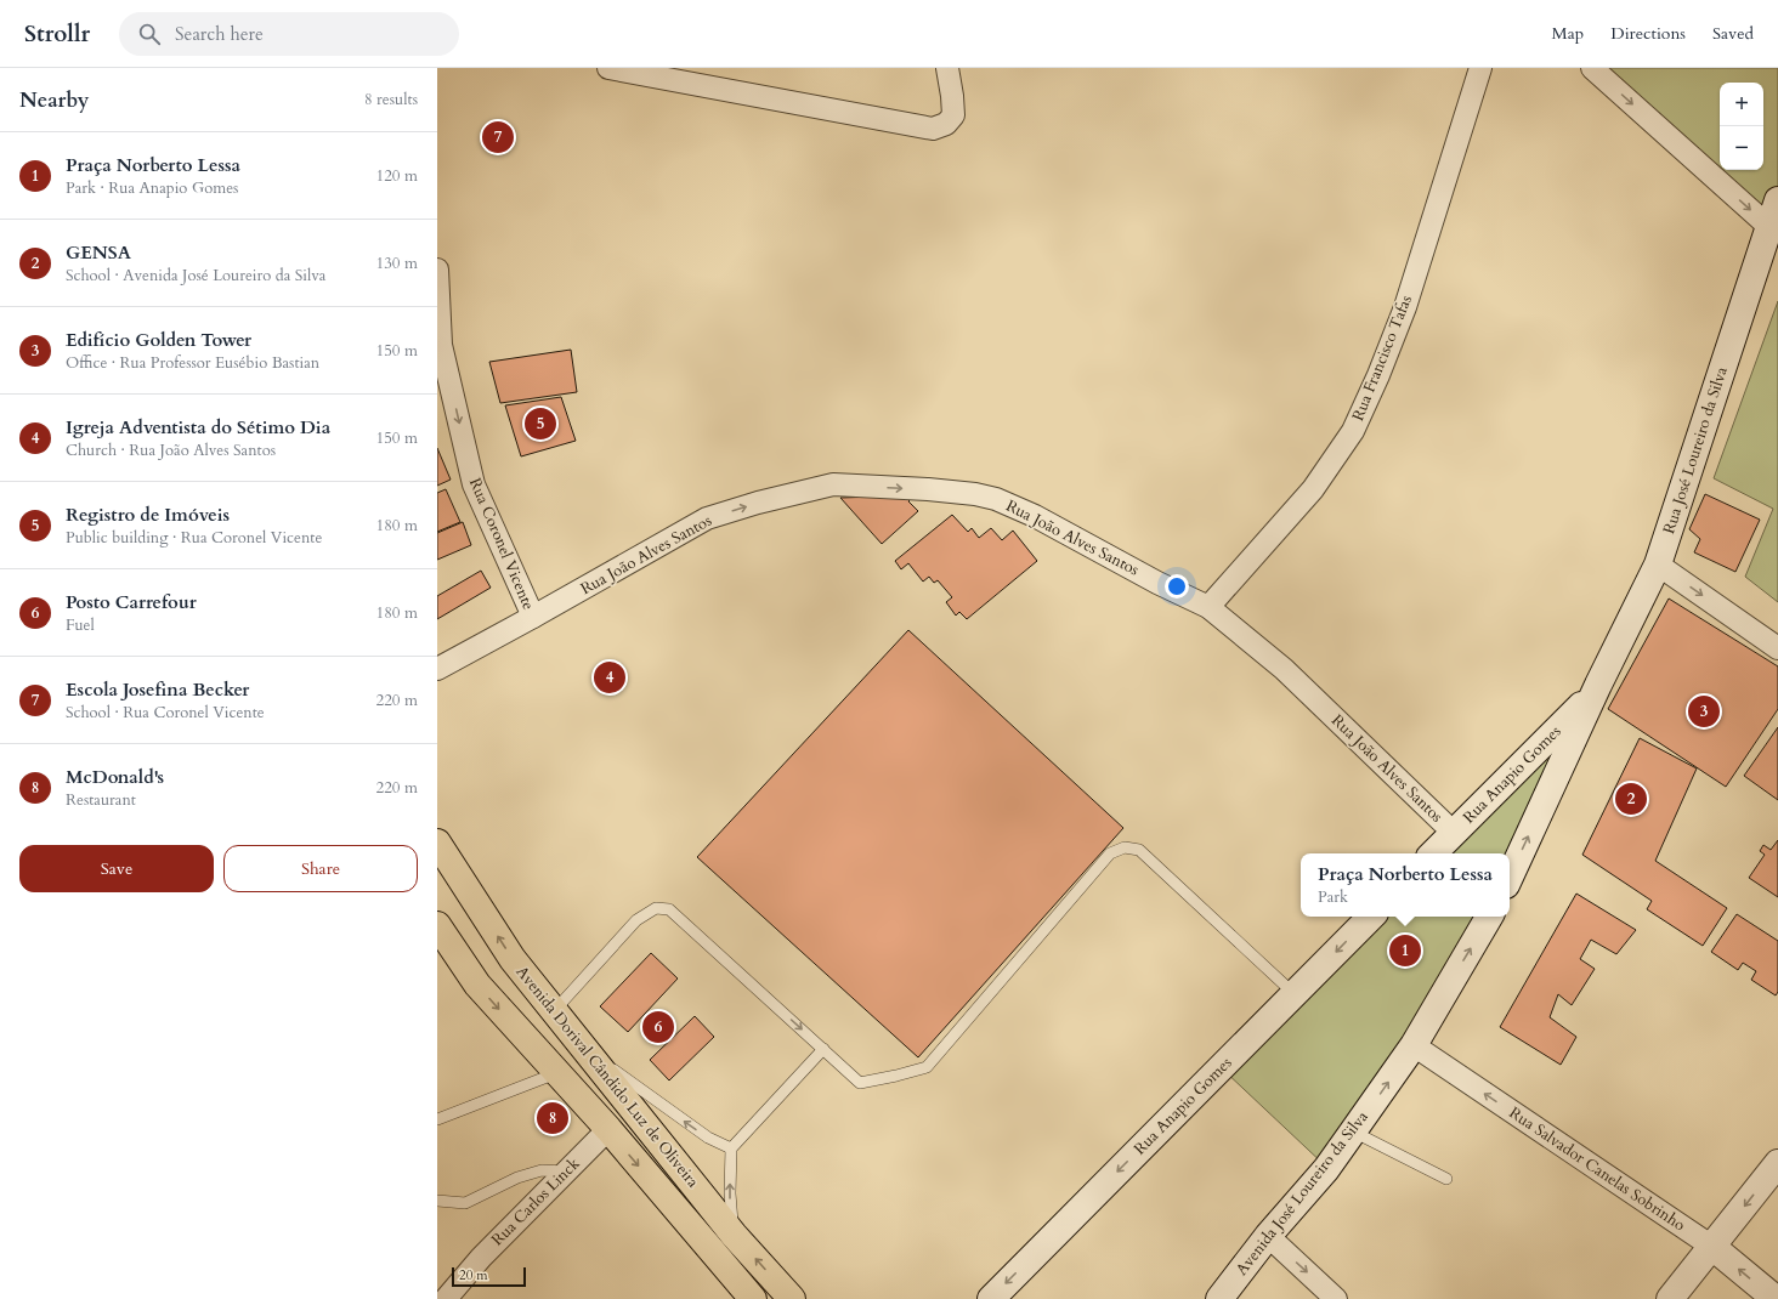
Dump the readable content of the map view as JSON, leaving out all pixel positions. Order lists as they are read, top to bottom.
{
  "streets": {
    "main road": [
      "Rua José Loureiro da Silva",
      "Rua Anapio Gomes",
      "Avenida Dorival Cândido Luz de Oliveira",
      "Rua Salvador Canelas Sobrinho",
      "Avenida José Loureiro da Silva"
    ],
    "street": [
      "Rua Francisco Tafas",
      "Rua João Alves Santos",
      "Rua Coronel Vicente",
      "Rua Carlos Linck"
    ]
  },
  "crossings": [
    ["Rua Francisco Tafas", "Rua João Alves Santos"],
    ["Rua José Loureiro da Silva", "Rua Anapio Gomes"],
    ["Rua João Alves Santos", "Rua Coronel Vicente"],
    ["Rua João Alves Santos", "Rua Anapio Gomes"],
    ["Avenida Dorival Cândido Luz de Oliveira", "Rua Carlos Linck"],
    ["Rua Salvador Canelas Sobrinho", "Avenida José Loureiro da Silva"]
  ],
  "one_way": [
    "Rua João Alves Santos",
    "Rua Coronel Vicente",
    "Rua Anapio Gomes",
    "Rua Salvador Canelas Sobrinho",
    "Avenida José Loureiro da Silva"
  ],
  "scale_bar": "20 m",
  "page": {
    "header": "Strollr",
    "search": "Search here",
    "nav": ["Map", "Directions", "Saved"],
    "heading": ["Nearby", "8 results"],
    "map_buttons": ["+", "−"],
    "pins": [
      "7",
      "5",
      "4",
      "3",
      "2",
      "1",
      "6",
      "8"
    ],
    "list": [
      {
        "mark": "1",
        "name": "Praça Norberto Lessa",
        "note": "Park · Rua Anapio Gomes",
        "value": "120 m"
      },
      {
        "mark": "2",
        "name": "GENSA",
        "note": "School · Avenida José Loureiro da Silva",
        "value": "130 m"
      },
      {
        "mark": "3",
        "name": "Edifício Golden Tower",
        "note": "Office · Rua Professor Eusébio Bastian",
        "value": "150 m"
      },
      {
        "mark": "4",
        "name": "Igreja Adventista do Sétimo Dia",
        "note": "Church · Rua João Alves Santos",
        "value": "150 m"
      },
      {
        "mark": "5",
        "name": "Registro de Imóveis",
        "note": "Public building · Rua Coronel Vicente",
        "value": "180 m"
      },
      {
        "mark": "6",
        "name": "Posto Carrefour",
        "note": "Fuel",
        "value": "180 m"
      },
      {
        "mark": "7",
        "name": "Escola Josefina Becker",
        "note": "School · Rua Coronel Vicente",
        "value": "220 m"
      },
      {
        "mark": "8",
        "name": "McDonald's",
        "note": "Restaurant",
        "value": "220 m"
      }
    ],
    "buttons": ["Save", "Share"],
    "popup": ["Praça Norberto Lessa", "Park"],
    "scale": "20 m"
  }
}
